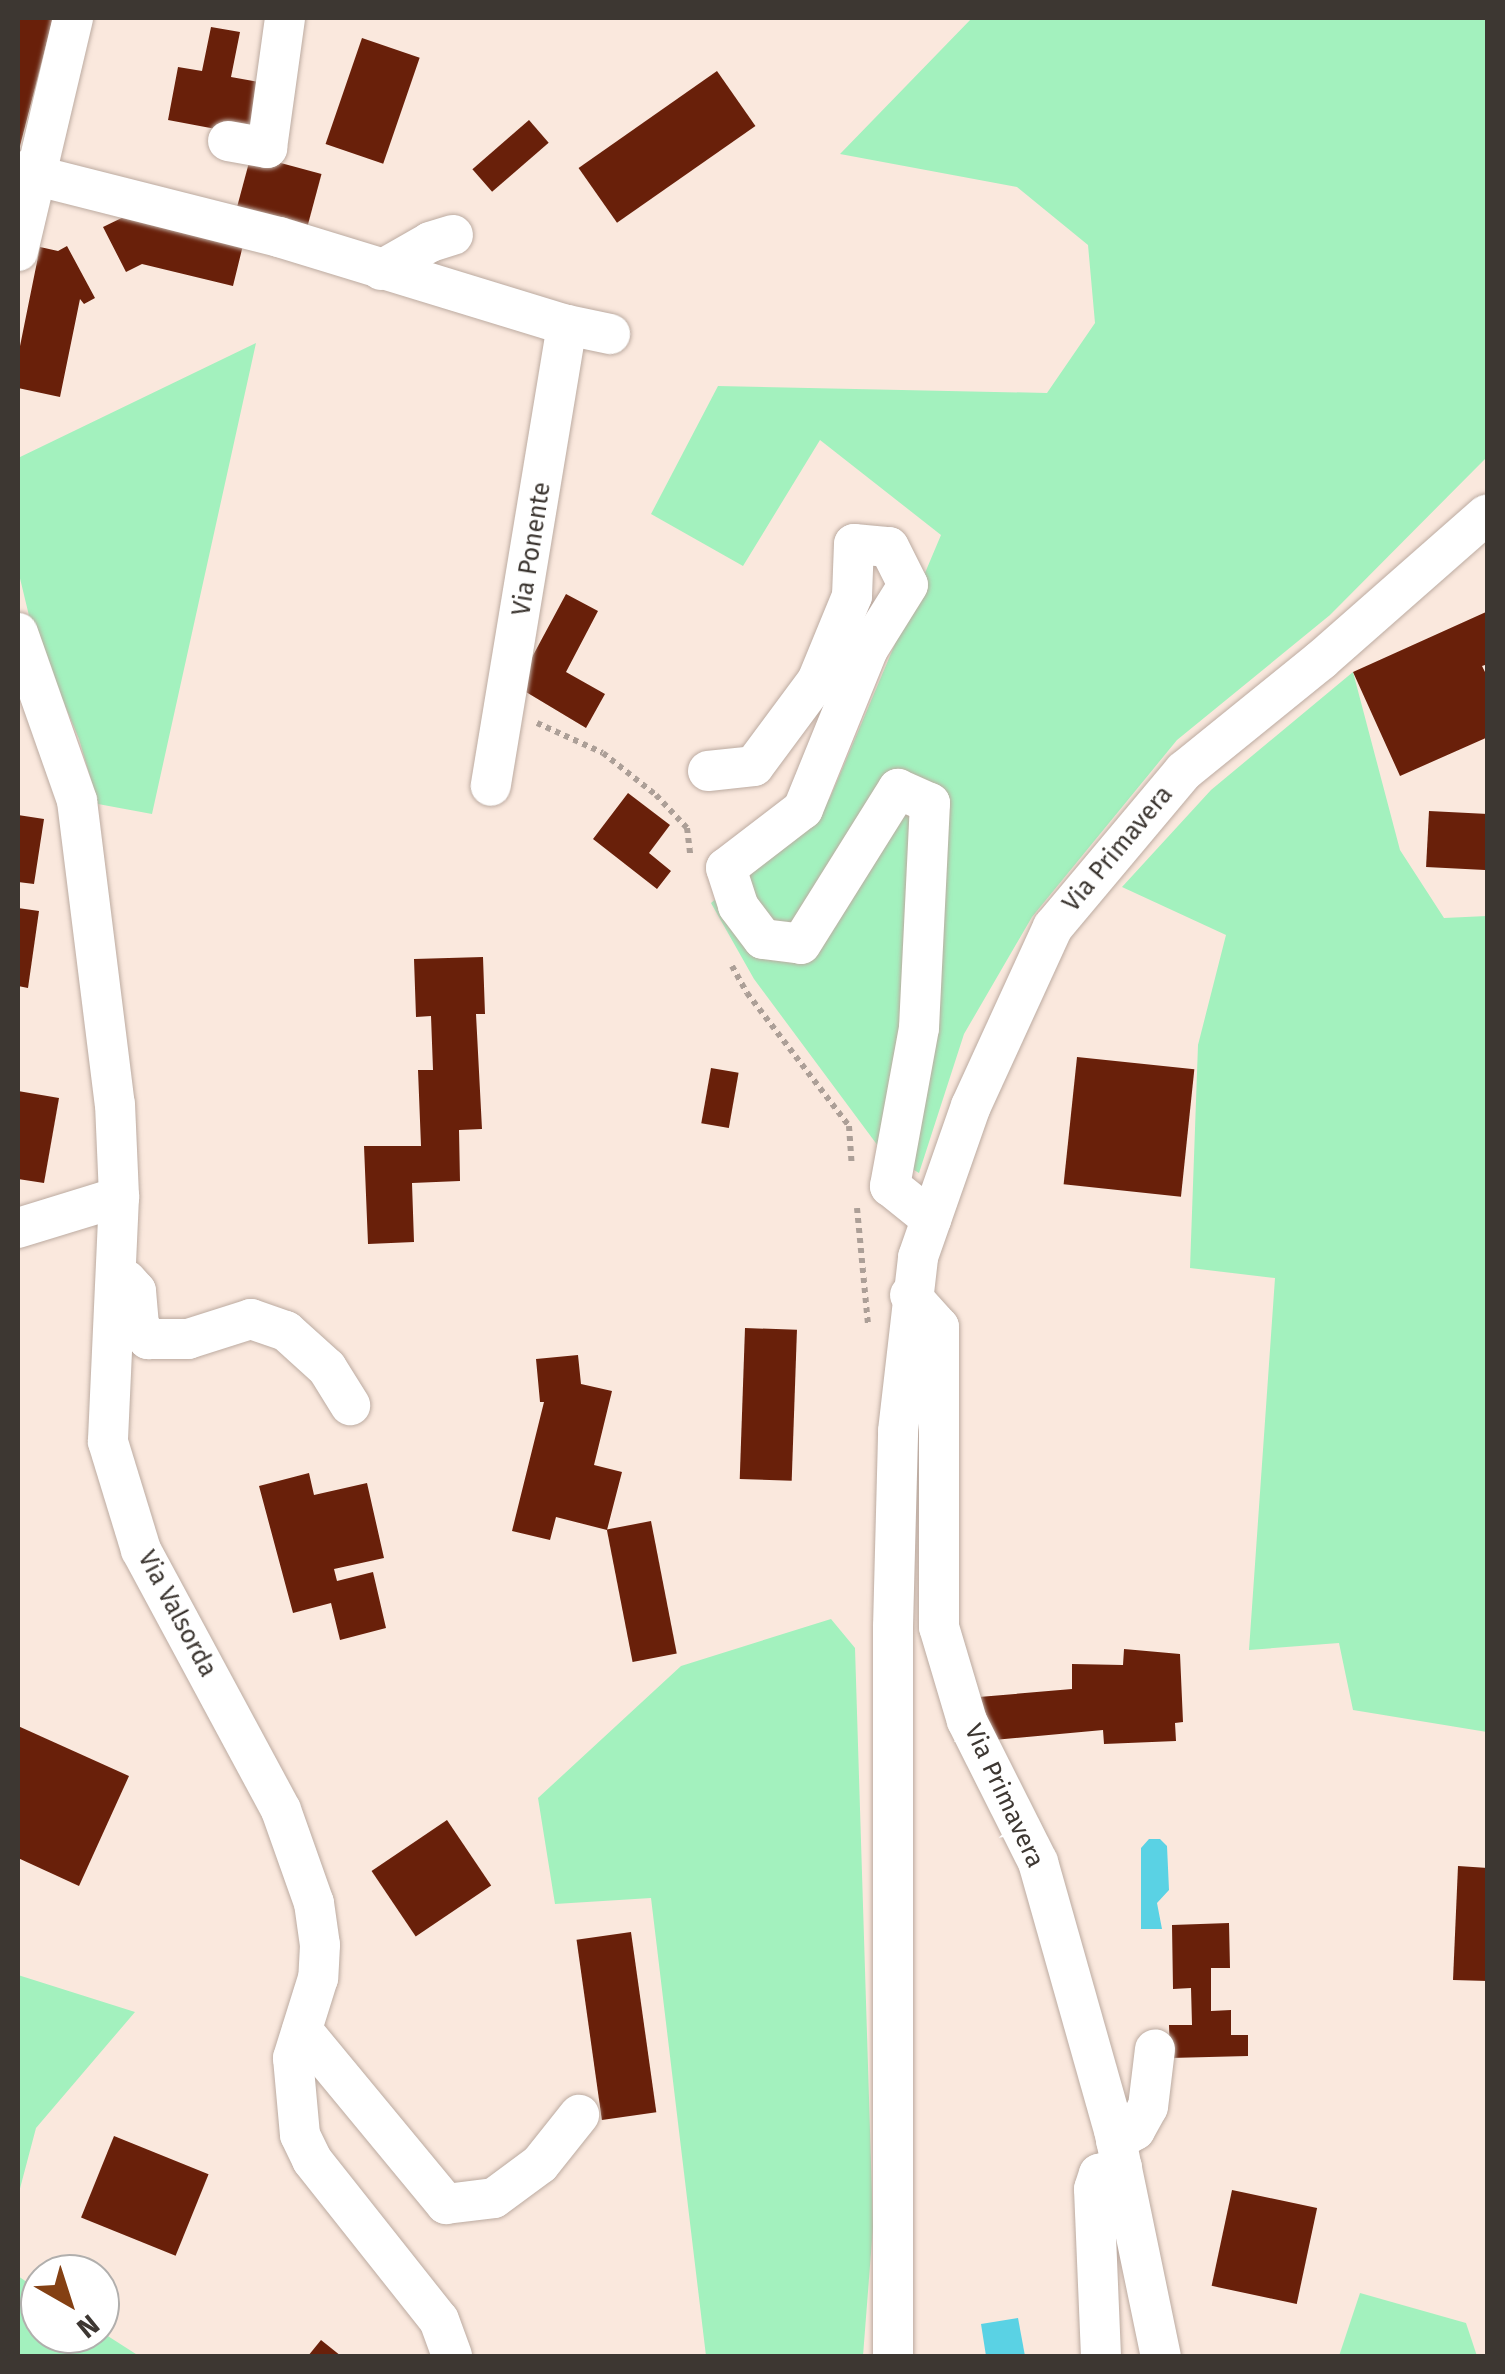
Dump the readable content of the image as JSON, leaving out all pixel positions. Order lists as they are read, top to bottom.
{
  "streets": {
    "street": ["Via Ponente", "Via Primavera", "Via Valsorda"]
  },
  "north": "bottom right"
}
